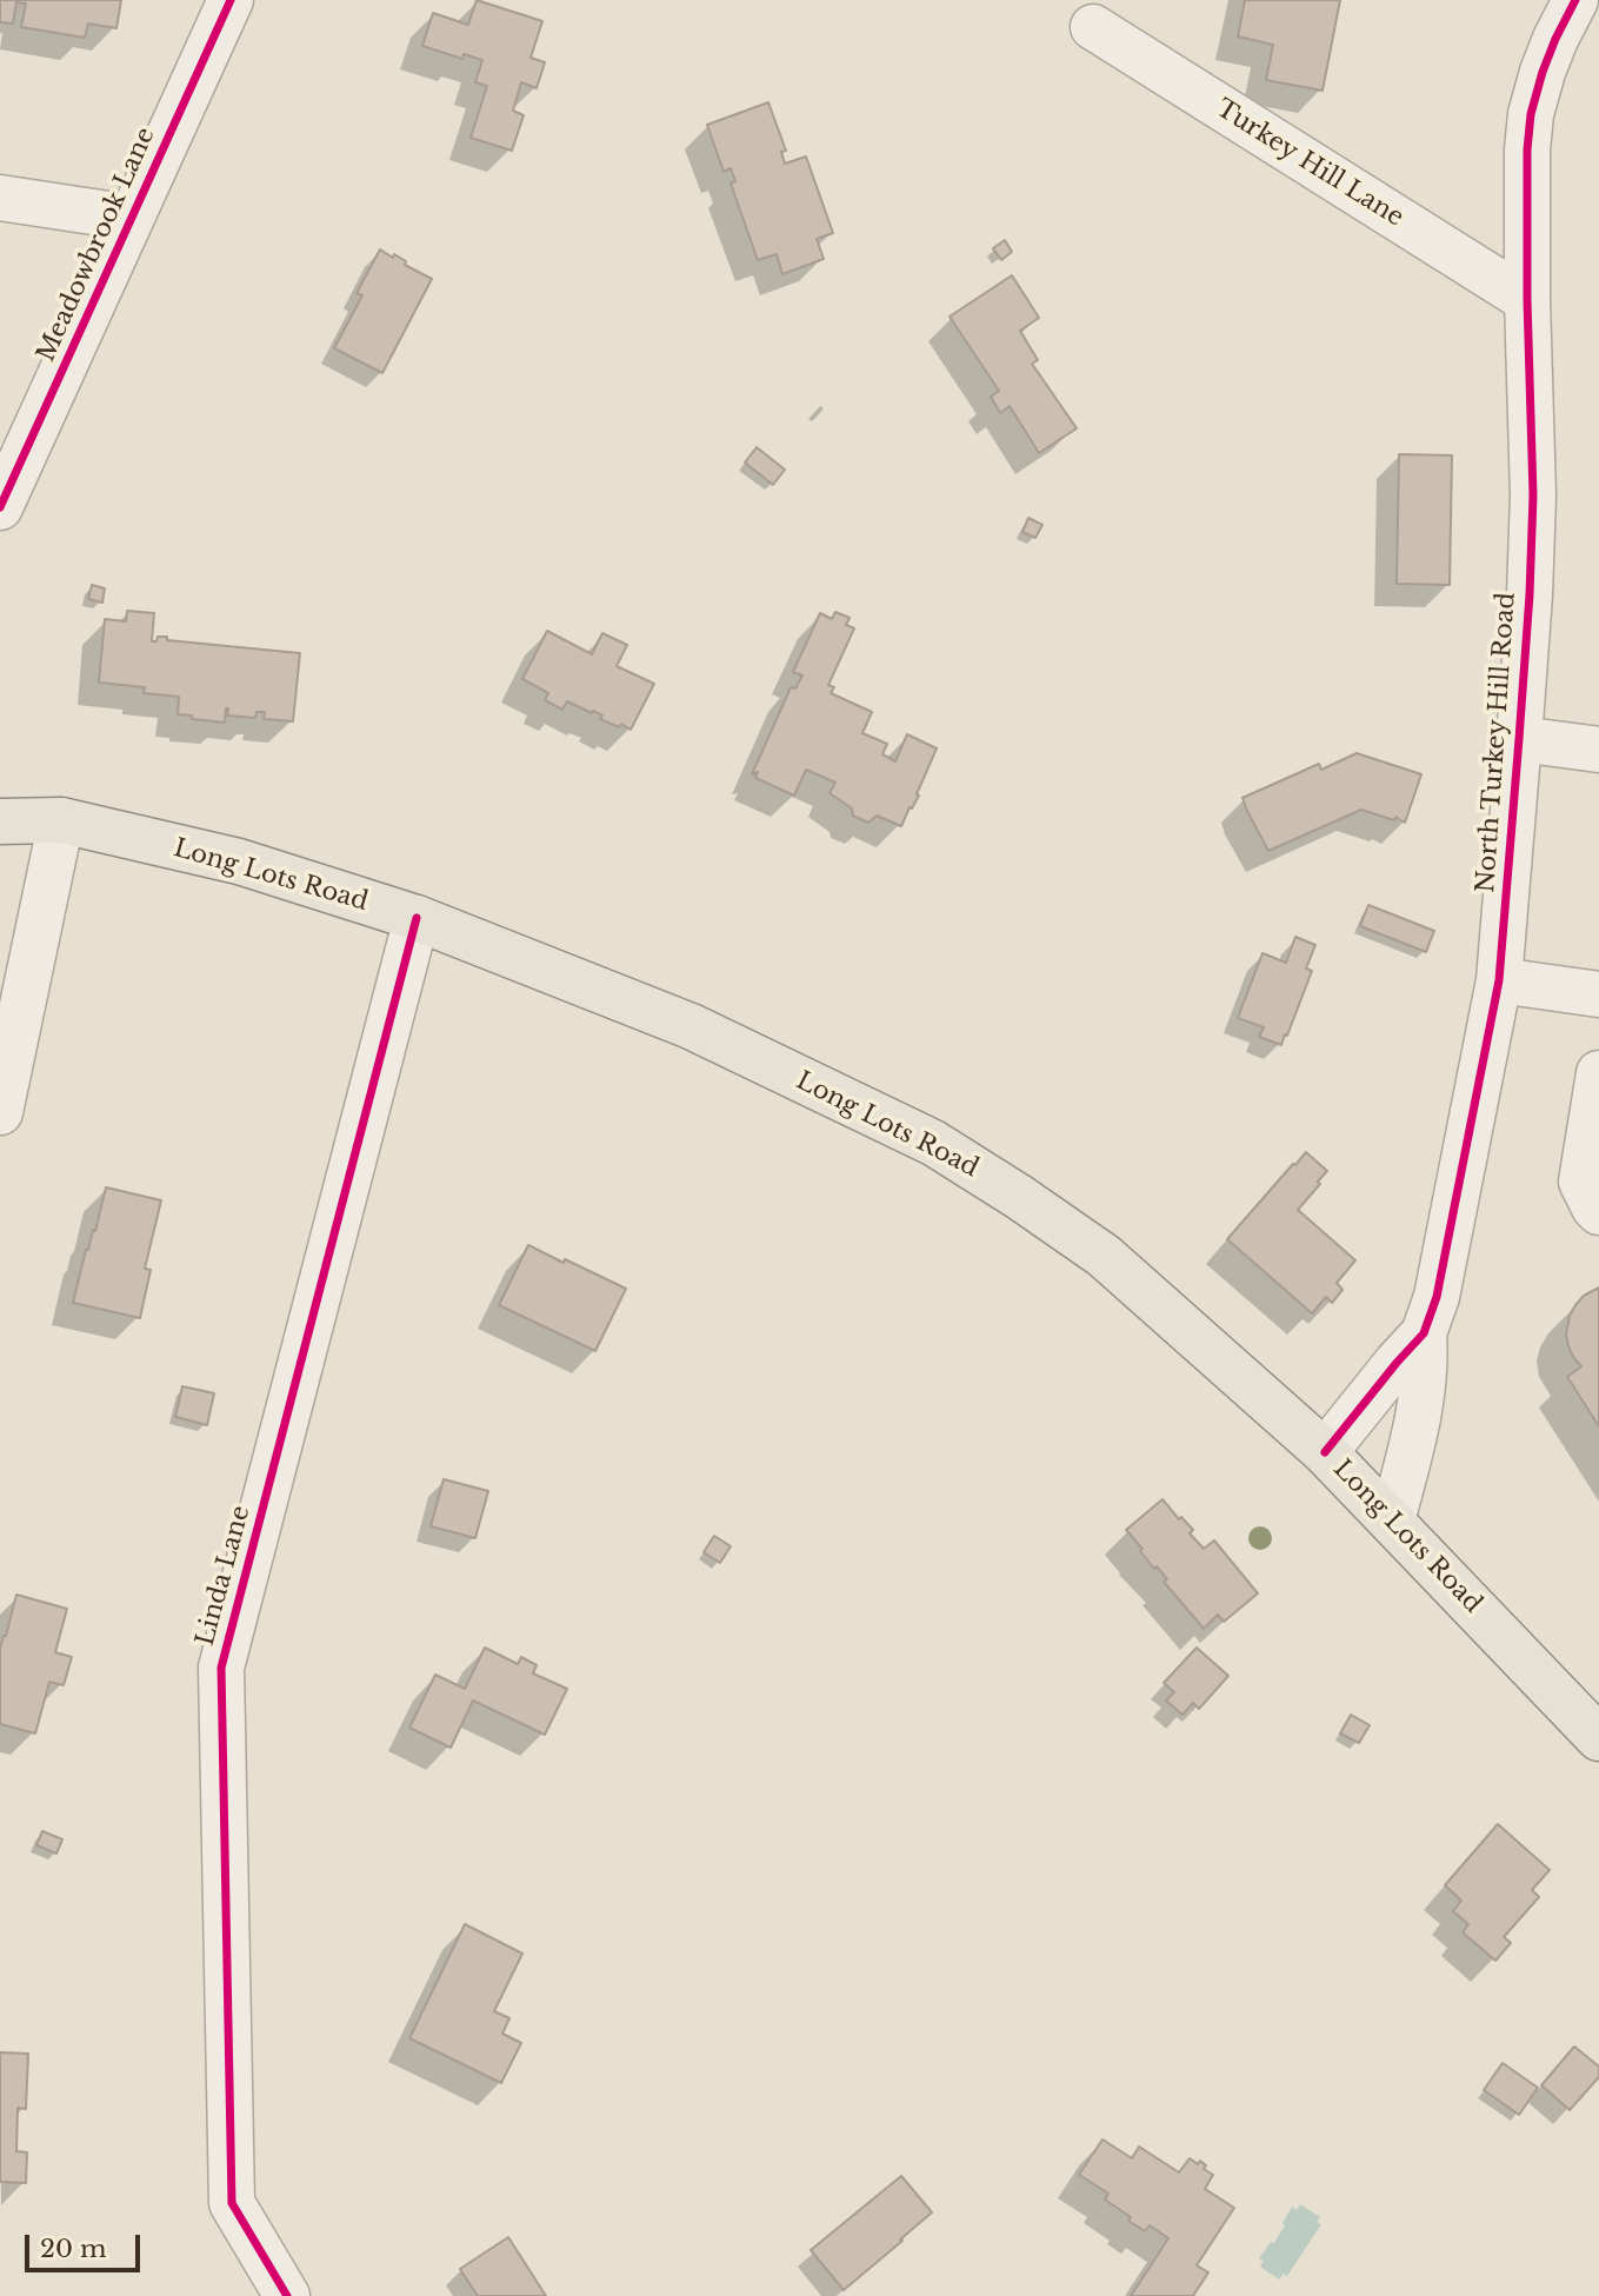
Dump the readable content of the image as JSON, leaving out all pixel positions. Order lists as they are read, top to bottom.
{
  "streets": {
    "main road": ["Long Lots Road"],
    "street": [
      "Turkey Hill Lane",
      "Meadowbrook Lane",
      "North Turkey Hill Road",
      "Linda Lane"
    ]
  },
  "crossings": [
    ["Turkey Hill Lane", "North Turkey Hill Road"],
    ["North Turkey Hill Road", "Long Lots Road"],
    ["Long Lots Road", "Linda Lane"]
  ],
  "scale_bar": "20 m"
}
